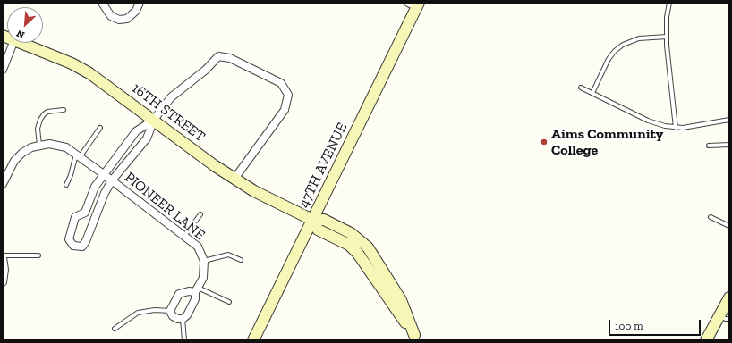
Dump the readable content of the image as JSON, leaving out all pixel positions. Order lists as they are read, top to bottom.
{
  "streets": {
    "main road": ["16TH STREET", "47TH AVENUE"],
    "street": ["PIONEER LANE"]
  },
  "crossings": [
    ["16TH STREET", "47TH AVENUE"]
  ],
  "places": ["Aims Community College"],
  "scale_bar": "100 m",
  "north": "bottom left"
}
